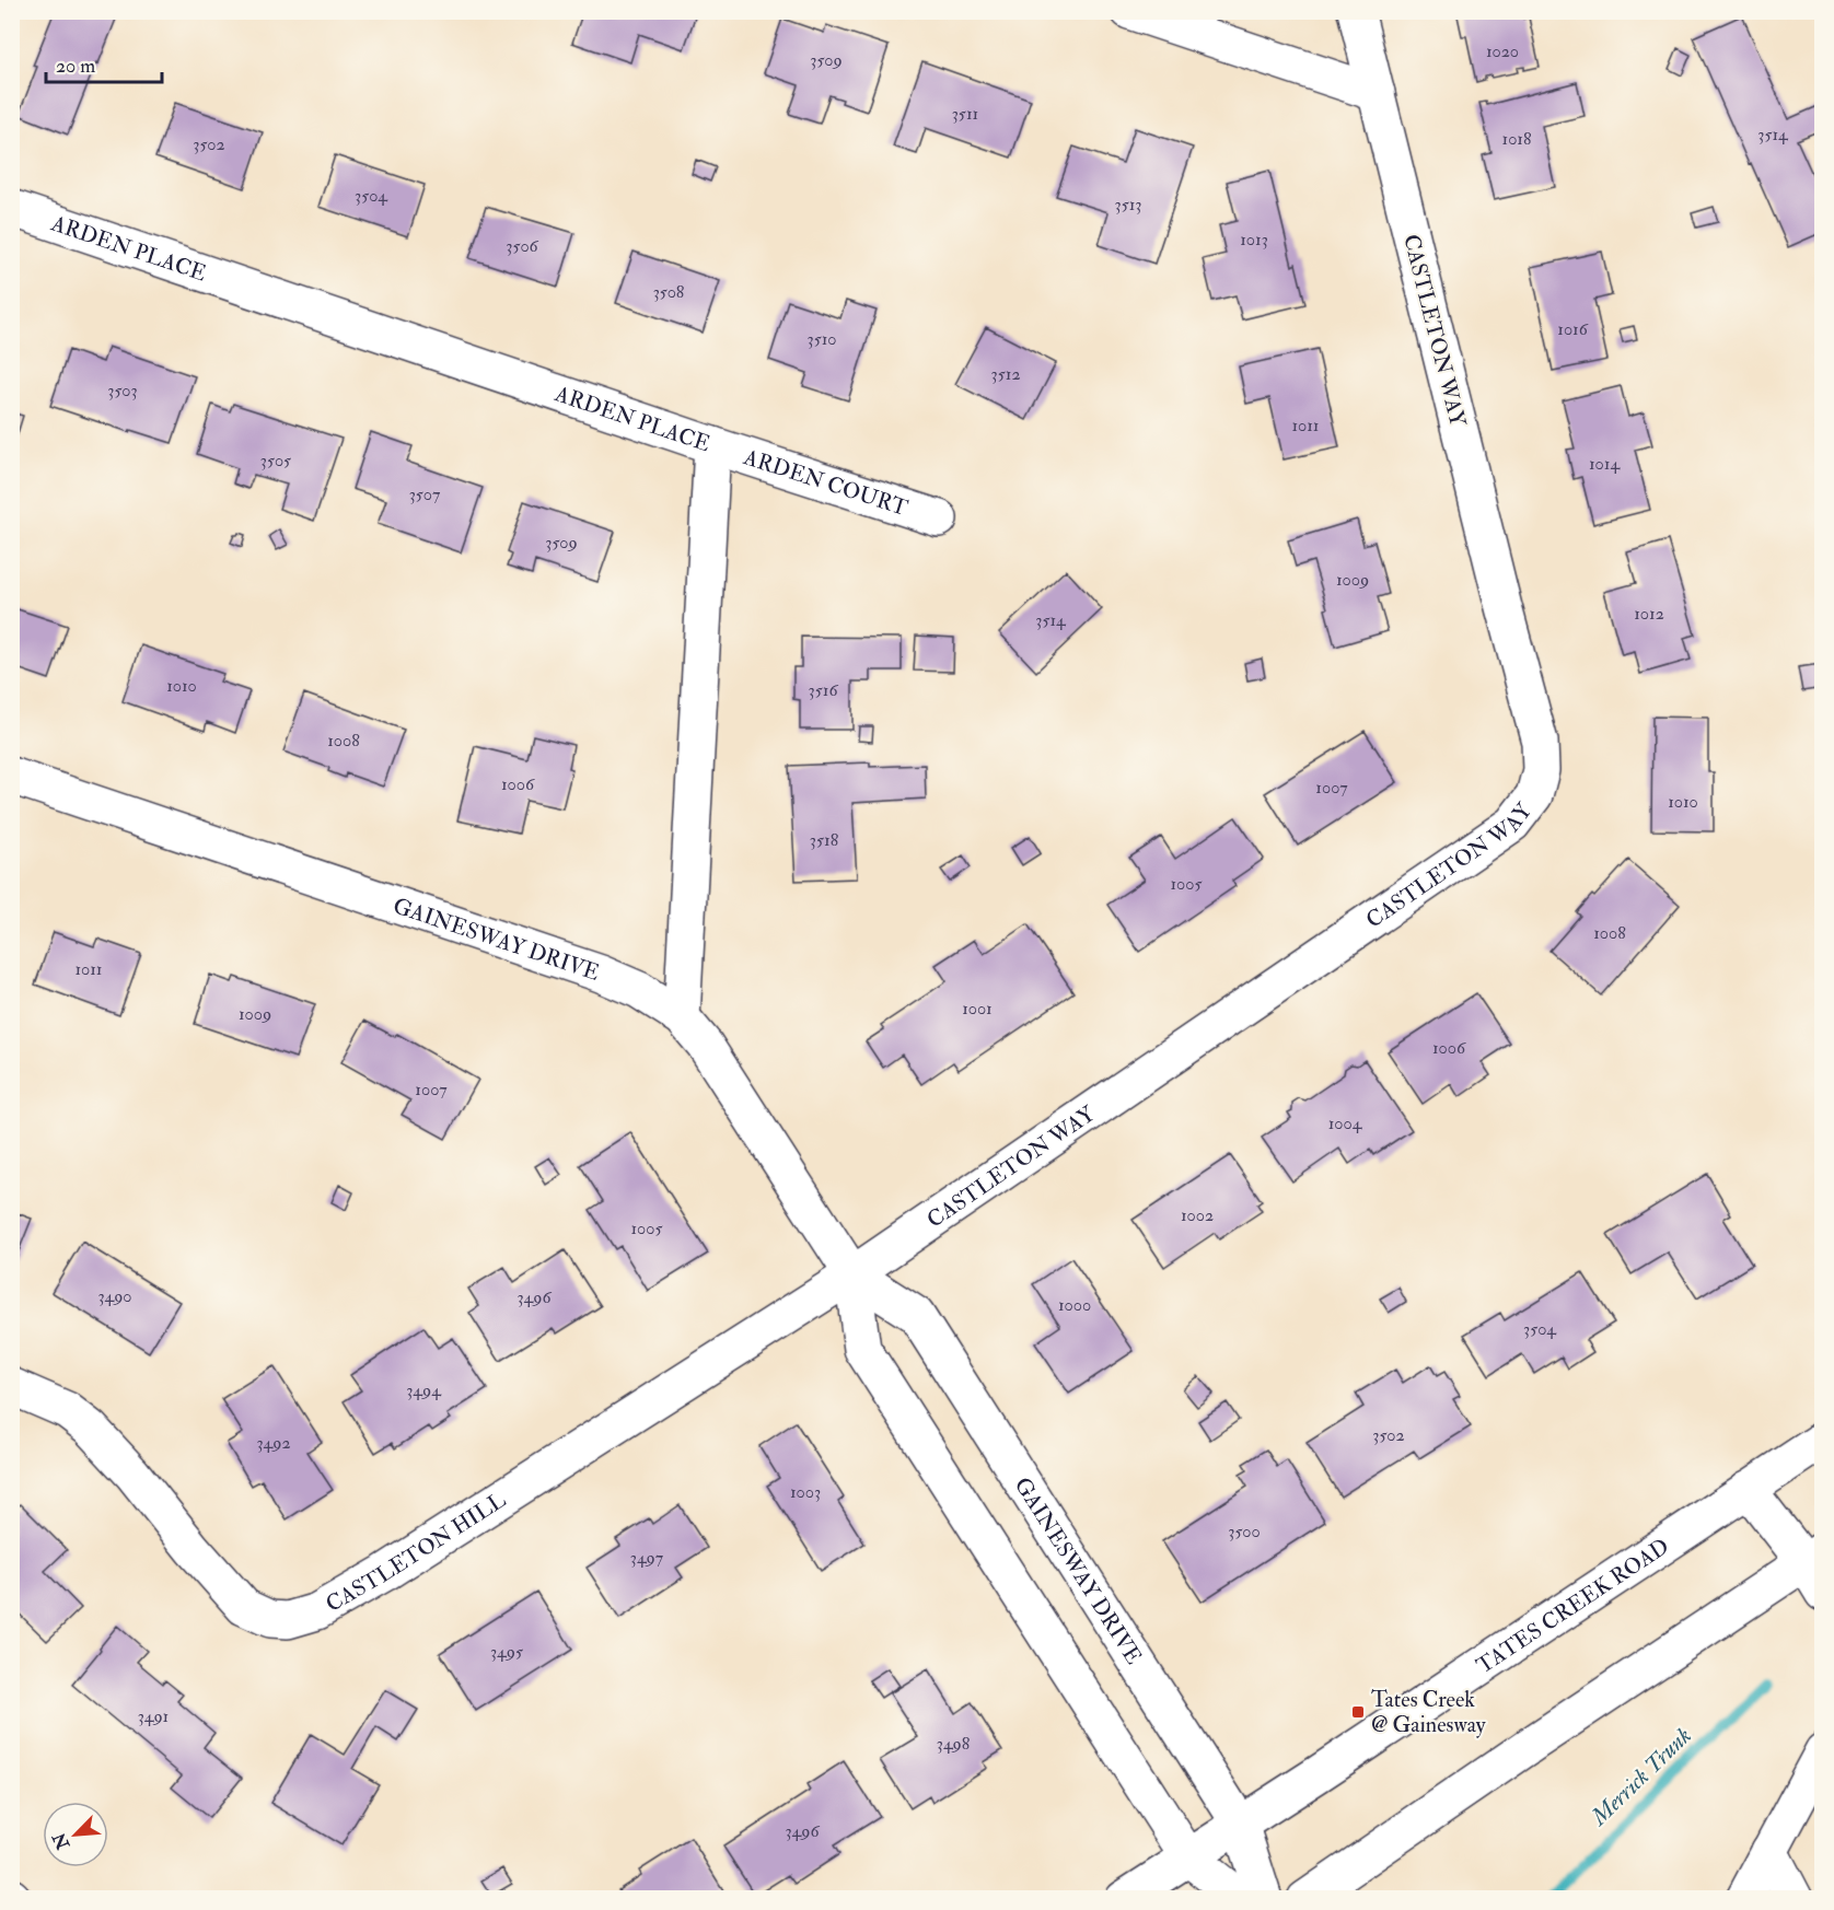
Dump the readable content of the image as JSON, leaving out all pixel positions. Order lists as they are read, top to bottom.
{
  "streets": {
    "street": [
      "ARDEN PLACE",
      "CASTLETON WAY",
      "ARDEN COURT",
      "GAINESWAY DRIVE",
      "CASTLETON HILL",
      "TATES CREEK ROAD"
    ]
  },
  "crossings": [
    ["ARDEN PLACE", "ARDEN COURT"],
    ["ARDEN PLACE", "GAINESWAY DRIVE"],
    ["CASTLETON WAY", "GAINESWAY DRIVE"],
    ["CASTLETON WAY", "CASTLETON HILL"],
    ["GAINESWAY DRIVE", "CASTLETON HILL"],
    ["GAINESWAY DRIVE", "TATES CREEK ROAD"]
  ],
  "water": ["Merrick Trunk"],
  "places": {
    "transit": ["Tates Creek @ Gainesway"]
  },
  "house_numbers": [
    "1020",
    "3509",
    "3511",
    "3514",
    "1018",
    "3502",
    "3504",
    "3513",
    "1013",
    "3506",
    "3508",
    "1016",
    "3510",
    "3512",
    "3503",
    "1011",
    "3505",
    "1014",
    "3507",
    "3509",
    "1009",
    "1012",
    "3514",
    "1010",
    "3516",
    "1008",
    "1006",
    "1007",
    "1010",
    "3518",
    "1005",
    "1008",
    "1011",
    "1001",
    "1009",
    "1006",
    "1007",
    "1004",
    "1002",
    "1005",
    "3490",
    "3496",
    "1000",
    "3504",
    "3494",
    "3502",
    "3492",
    "1003",
    "3500",
    "3497",
    "3495",
    "3491",
    "3498",
    "3496"
  ],
  "scale_bar": "20 m",
  "north": "bottom left"
}
